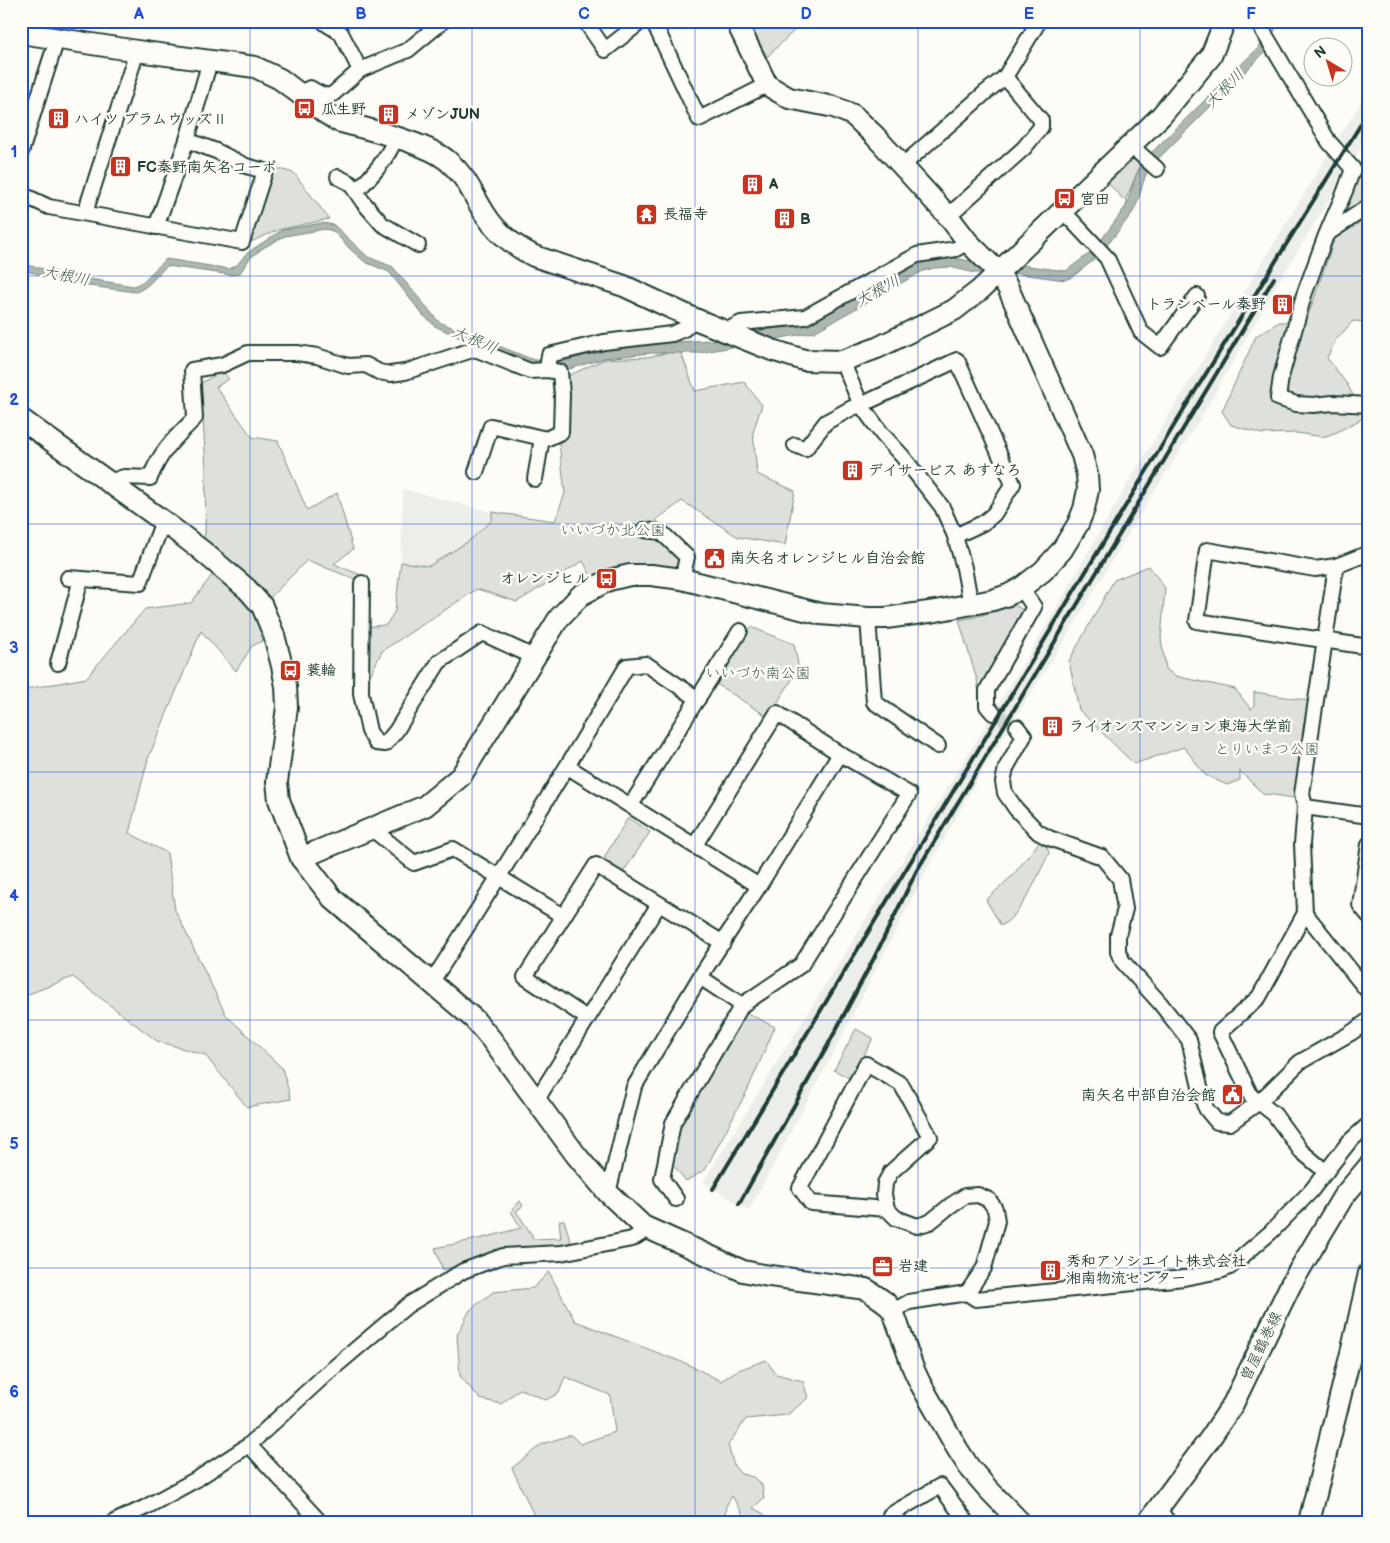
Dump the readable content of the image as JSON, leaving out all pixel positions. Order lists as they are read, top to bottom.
{
  "streets": {
    "street": ["曽屋鶴巻線"]
  },
  "water": ["大根川"],
  "parks": ["いいづか北公園", "いいづか南公園", "とりいまつ公園"],
  "places": {
    "bus stop": [
      "瓜生野",
      "宮田",
      "オレンジヒル",
      "蓑輪"
    ],
    "building": [
      "メゾンJUN",
      "ハイツ プラムウッズⅡ",
      "FC秦野南矢名コーポ",
      "A",
      "B",
      "トランベール秦野",
      "デイサービス あすなろ",
      "ライオンズマンション東海大学前",
      "秀和アソシエイト株式会社 湘南物流センター"
    ],
    "temple": ["長福寺"],
    "public building": ["南矢名オレンジヒル自治会館", "南矢名中部自治会館"],
    "office": ["岩建"]
  },
  "north": "top left",
  "grid": {
    "columns": [
      "A",
      "B",
      "C",
      "D",
      "E",
      "F"
    ],
    "rows": [
      "1",
      "2",
      "3",
      "4",
      "5",
      "6"
    ]
  }
}
